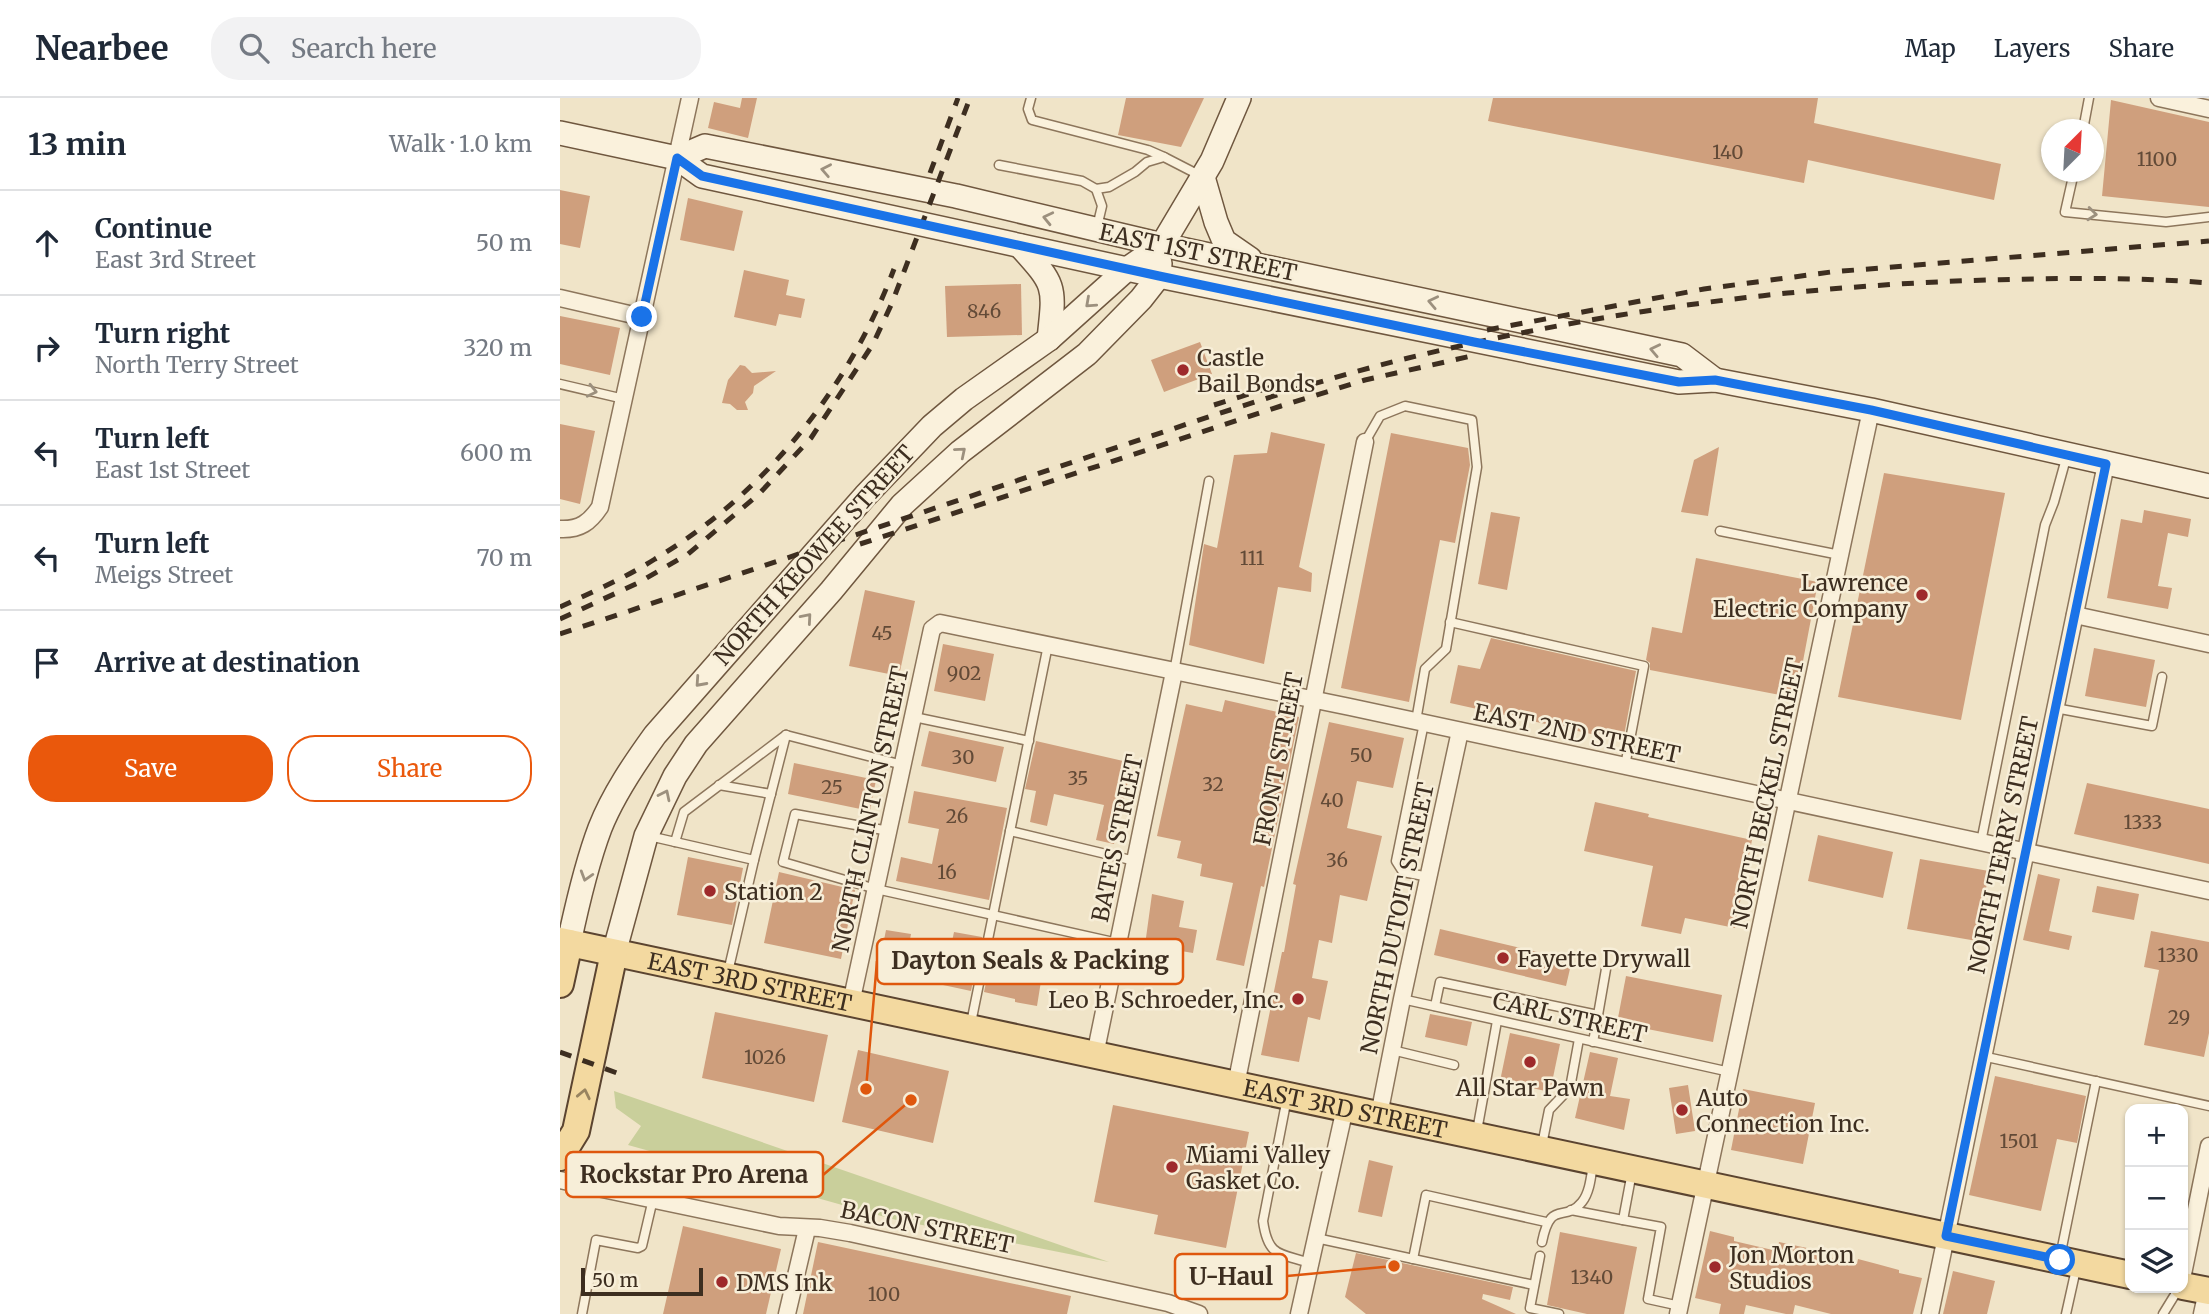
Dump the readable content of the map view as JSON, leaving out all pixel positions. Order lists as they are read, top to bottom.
{
  "streets": {
    "main road": ["EAST 1ST STREET", "NORTH KEOWEE STREET", "EAST 3RD STREET"],
    "street": [
      "EAST 2ND STREET",
      "FRONT STREET",
      "NORTH BECKEL STREET",
      "NORTH CLINTON STREET",
      "BATES STREET",
      "NORTH TERRY STREET",
      "NORTH DUTOIT STREET",
      "BACON STREET"
    ],
    "lane": ["CARL STREET"]
  },
  "crossings": [
    ["EAST 1ST STREET", "NORTH KEOWEE STREET"],
    ["EAST 1ST STREET", "NORTH BECKEL STREET"],
    ["EAST 1ST STREET", "NORTH TERRY STREET"],
    ["NORTH KEOWEE STREET", "EAST 3RD STREET"],
    ["EAST 2ND STREET", "FRONT STREET"],
    ["EAST 2ND STREET", "NORTH BECKEL STREET"],
    ["EAST 2ND STREET", "NORTH CLINTON STREET"],
    ["EAST 2ND STREET", "BATES STREET"],
    ["EAST 2ND STREET", "NORTH TERRY STREET"],
    ["EAST 2ND STREET", "NORTH DUTOIT STREET"],
    ["FRONT STREET", "EAST 3RD STREET"],
    ["NORTH BECKEL STREET", "EAST 3RD STREET"],
    ["NORTH BECKEL STREET", "CARL STREET"],
    ["NORTH CLINTON STREET", "EAST 3RD STREET"],
    ["BATES STREET", "EAST 3RD STREET"],
    ["NORTH TERRY STREET", "EAST 3RD STREET"],
    ["NORTH DUTOIT STREET", "EAST 3RD STREET"],
    ["NORTH DUTOIT STREET", "CARL STREET"]
  ],
  "places": [
    "Castle Bail Bonds",
    "Lawrence Electric Company",
    "Station 2",
    "Fayette Drywall",
    "Leo B. Schroeder, Inc.",
    "All Star Pawn",
    "Dayton Seals & Packing",
    "Rockstar Pro Arena",
    "Auto Connection Inc.",
    "Miami Valley Gasket Co.",
    "U-Haul",
    "Jon Morton Studios",
    "DMS Ink"
  ],
  "house_numbers": [
    "140",
    "1100",
    "846",
    "111",
    "45",
    "902",
    "50",
    "30",
    "35",
    "32",
    "25",
    "40",
    "26",
    "1333",
    "36",
    "16",
    "1330",
    "29",
    "1026",
    "1501",
    "1340",
    "100"
  ],
  "scale_bar": "50 m",
  "north": "top right",
  "page": {
    "header": "Nearbee",
    "search": "Search here",
    "nav": ["Map", "Layers", "Share"],
    "heading": ["13 min", "Walk · 1.0 km"],
    "list": [
      ["Continue", "East 3rd Street", "50 m"],
      ["Turn right", "North Terry Street", "320 m"],
      ["Turn left", "East 1st Street", "600 m"],
      ["Turn left", "Meigs Street", "70 m"],
      "Arrive at destination"
    ],
    "buttons": ["Save", "Share"],
    "map_buttons": ["+", "−"],
    "scale": "50 m"
  }
}
